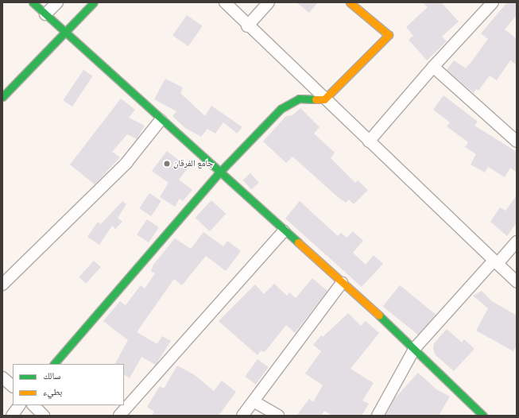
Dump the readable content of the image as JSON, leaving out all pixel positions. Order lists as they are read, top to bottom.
{
  "places": ["جامع الفرقان"],
  "legend": ["سالك", "بطيء"]
}
